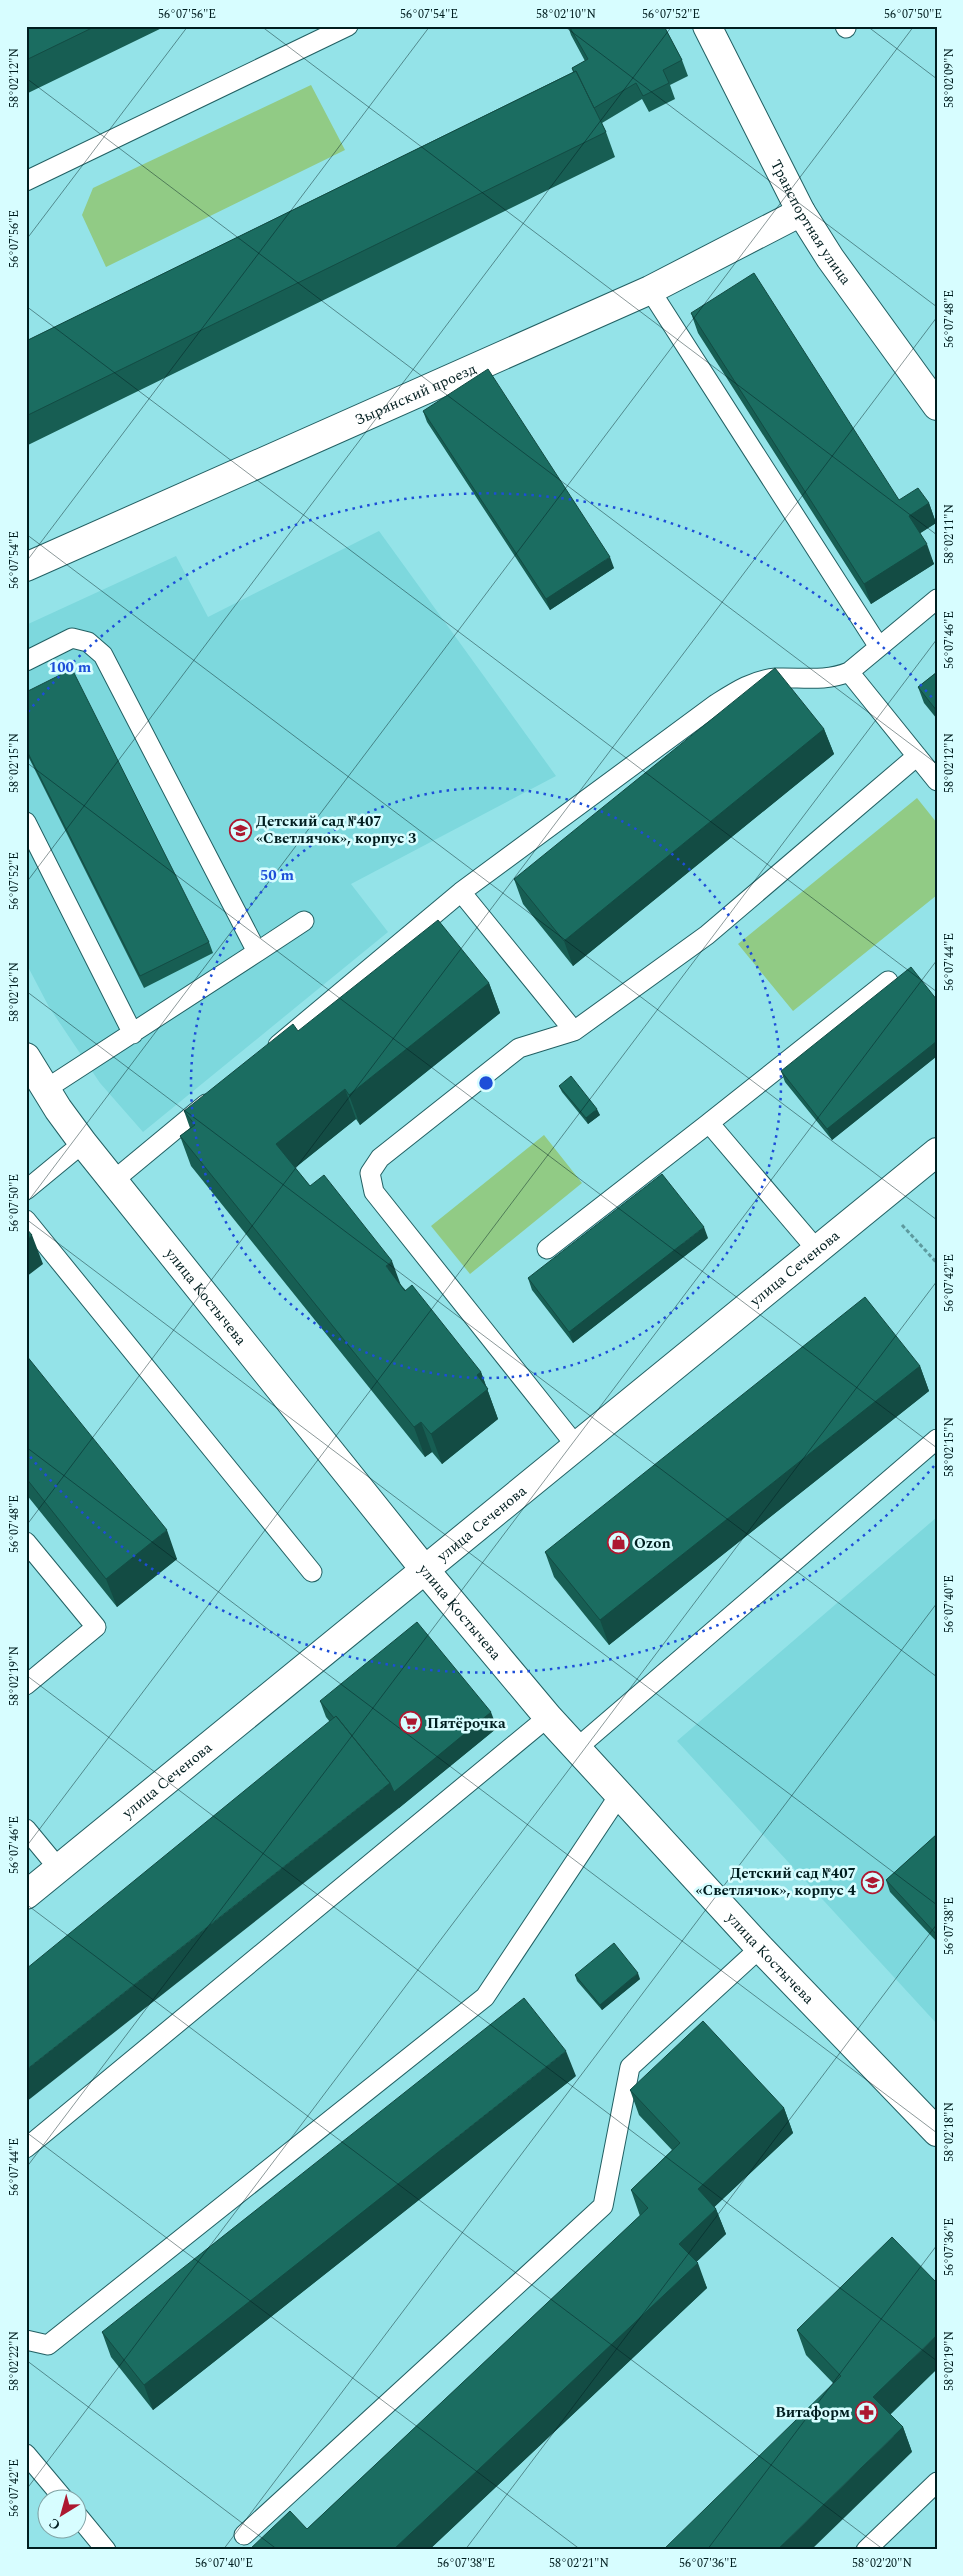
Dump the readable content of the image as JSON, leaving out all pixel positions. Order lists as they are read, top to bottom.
{
  "streets": {
    "street": [
      "Транспортная улица",
      "Зырянский проезд",
      "улица Сеченова",
      "улица Костычева"
    ]
  },
  "crossings": [
    ["Транспортная улица", "Зырянский проезд"],
    ["улица Сеченова", "улица Костычева"]
  ],
  "places": {
    "school or university": ["Детский сад №407 «Светлячок», корпус 3", "Детский сад №407 «Светлячок», корпус 4"],
    "shop": ["Ozon"],
    "supermarket": ["Пятёрочка"],
    "pharmacy": ["Витаформ"]
  },
  "north": "bottom left",
  "coordinates": [
    "56°07'56\"E",
    "56°07'54\"E",
    "58°02'10\"N",
    "56°07'52\"E",
    "56°07'50\"E",
    "58°02'09\"N",
    "58°02'12\"N",
    "56°07'48\"E",
    "58°02'11\"N",
    "56°07'46\"E",
    "58°02'15\"N",
    "56°07'44\"E",
    "58°02'16\"N",
    "56°07'42\"E",
    "56°07'40\"E",
    "58°02'19\"N",
    "56°07'38\"E",
    "58°02'18\"N",
    "56°07'36\"E",
    "58°02'22\"N",
    "58°02'21\"N",
    "58°02'20\"N"
  ],
  "rings": ["100 m", "50 m"]
}
